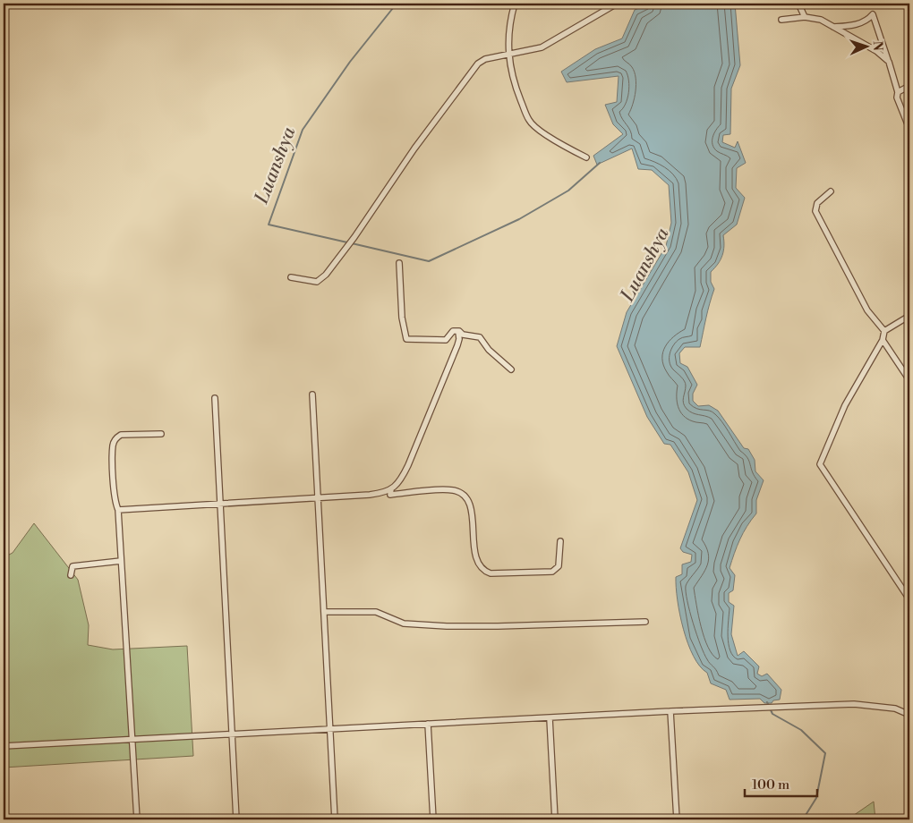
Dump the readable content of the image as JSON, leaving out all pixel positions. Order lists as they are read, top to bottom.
{
  "water": ["Luanshya"],
  "scale_bar": "100 m",
  "north": "right"
}
